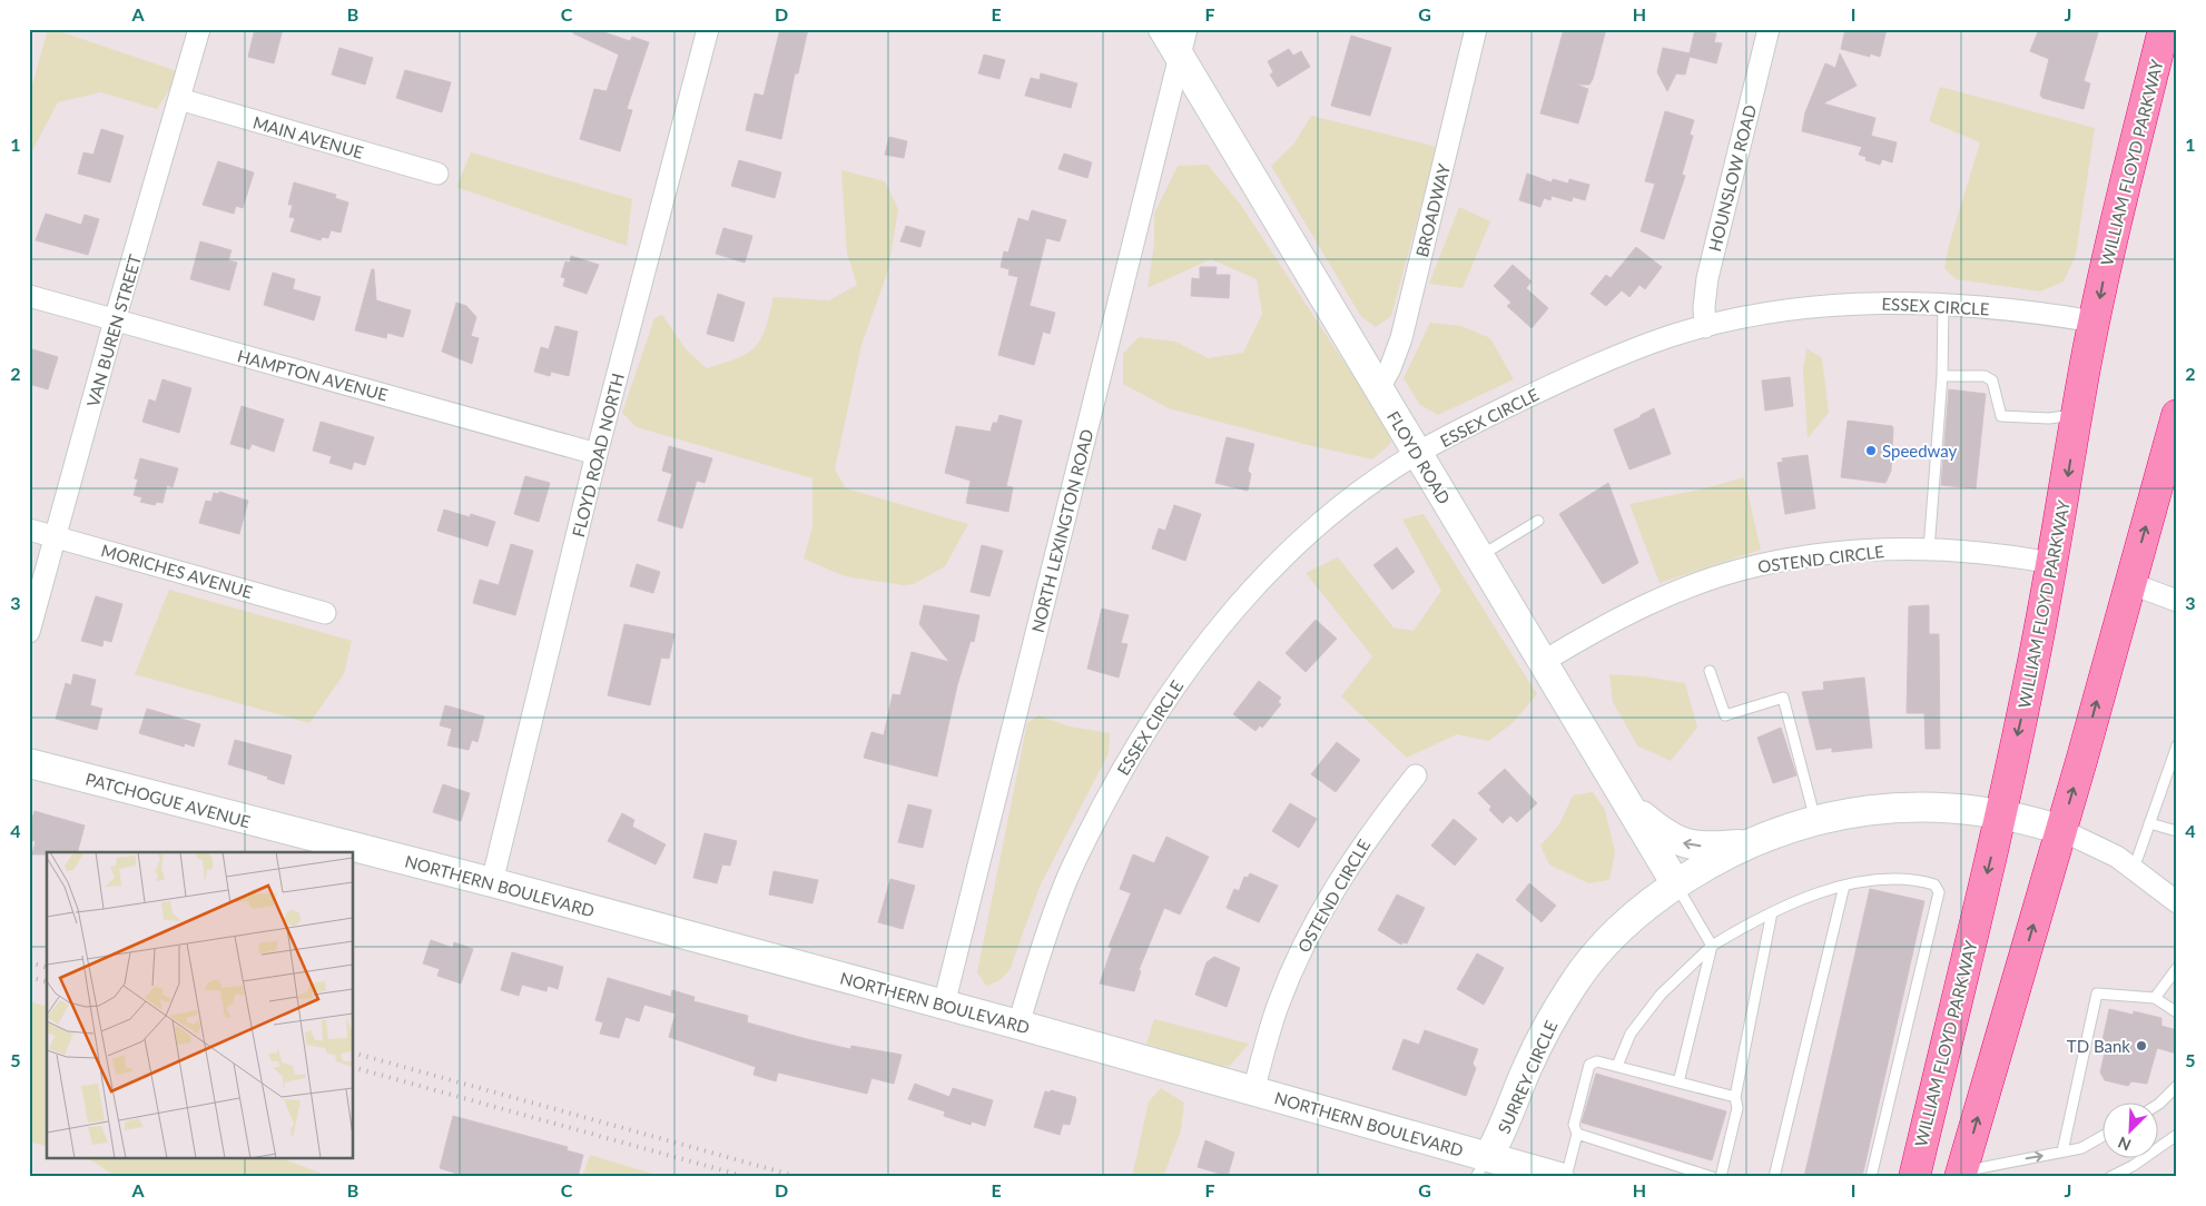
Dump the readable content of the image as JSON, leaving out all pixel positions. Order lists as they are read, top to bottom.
{
  "streets": {
    "highway": ["WILLIAM FLOYD PARKWAY"],
    "street": [
      "MAIN AVENUE",
      "HOUNSLOW ROAD",
      "BROADWAY",
      "ESSEX CIRCLE",
      "VAN BUREN STREET",
      "HAMPTON AVENUE",
      "FLOYD ROAD NORTH",
      "FLOYD ROAD",
      "NORTH LEXINGTON ROAD",
      "OSTEND CIRCLE",
      "MORICHES AVENUE",
      "PATCHOGUE AVENUE",
      "NORTHERN BOULEVARD",
      "SURREY CIRCLE"
    ]
  },
  "crossings": [
    ["MAIN AVENUE", "VAN BUREN STREET"],
    ["WILLIAM FLOYD PARKWAY", "ESSEX CIRCLE"],
    ["WILLIAM FLOYD PARKWAY", "OSTEND CIRCLE"],
    ["WILLIAM FLOYD PARKWAY", "SURREY CIRCLE"],
    ["HOUNSLOW ROAD", "ESSEX CIRCLE"],
    ["BROADWAY", "FLOYD ROAD"],
    ["ESSEX CIRCLE", "FLOYD ROAD"],
    ["ESSEX CIRCLE", "NORTHERN BOULEVARD"],
    ["VAN BUREN STREET", "HAMPTON AVENUE"],
    ["VAN BUREN STREET", "MORICHES AVENUE"],
    ["HAMPTON AVENUE", "FLOYD ROAD NORTH"],
    ["FLOYD ROAD NORTH", "NORTHERN BOULEVARD"],
    ["FLOYD ROAD", "NORTH LEXINGTON ROAD"],
    ["FLOYD ROAD", "OSTEND CIRCLE"],
    ["FLOYD ROAD", "SURREY CIRCLE"],
    ["NORTH LEXINGTON ROAD", "NORTHERN BOULEVARD"],
    ["OSTEND CIRCLE", "NORTHERN BOULEVARD"],
    ["PATCHOGUE AVENUE", "NORTHERN BOULEVARD"],
    ["NORTHERN BOULEVARD", "SURREY CIRCLE"]
  ],
  "places": ["Speedway", "TD Bank"],
  "north": "bottom left",
  "grid": {
    "columns": [
      "A",
      "B",
      "C",
      "D",
      "E",
      "F",
      "G",
      "H",
      "I",
      "J"
    ],
    "rows": [
      "1",
      "2",
      "3",
      "4",
      "5"
    ]
  }
}
